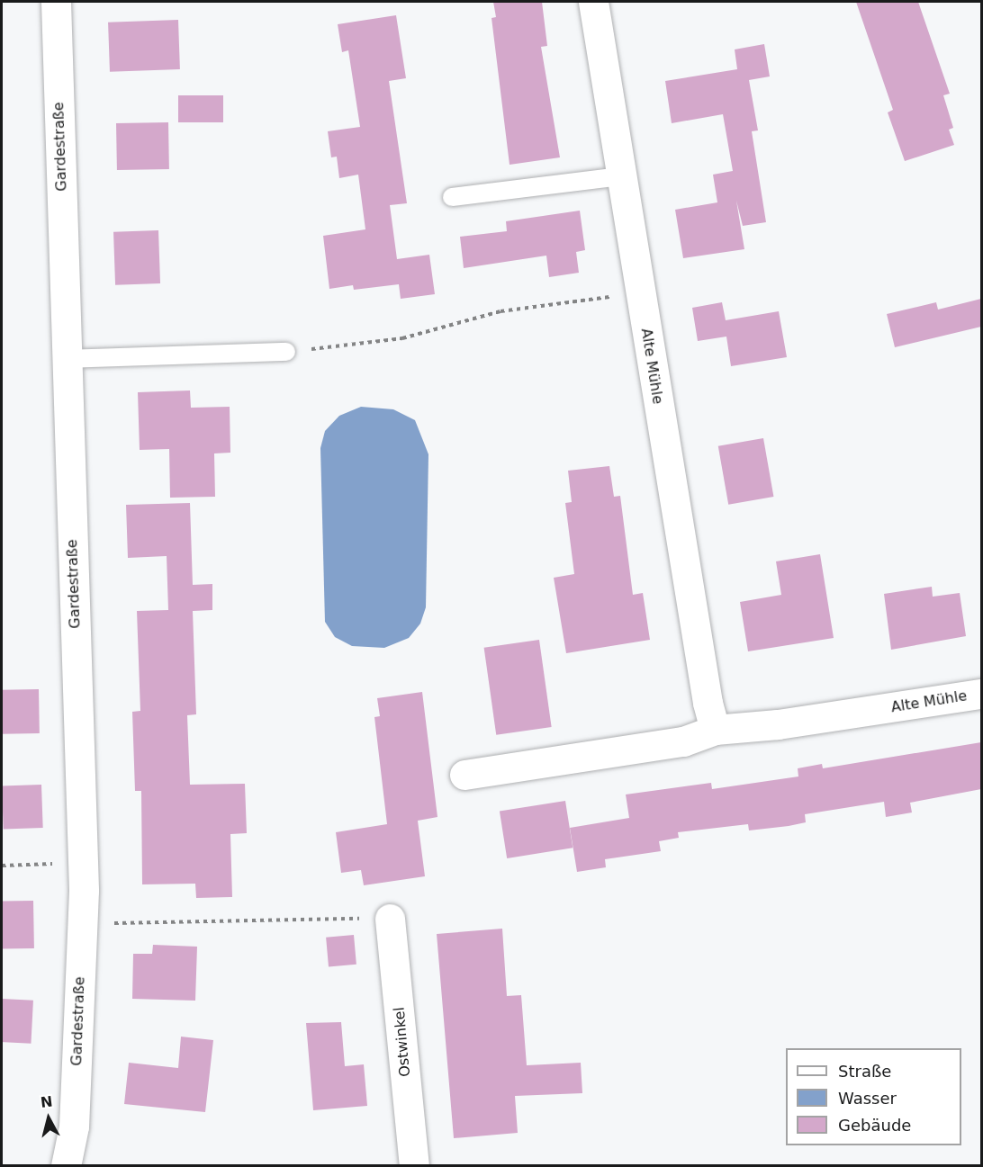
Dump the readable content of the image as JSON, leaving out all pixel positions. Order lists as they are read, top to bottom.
{
  "streets": {
    "street": ["Gardestraße", "Alte Mühle", "Ostwinkel"]
  },
  "legend": ["Straße", "Wasser", "Gebäude"],
  "north": "top"
}
